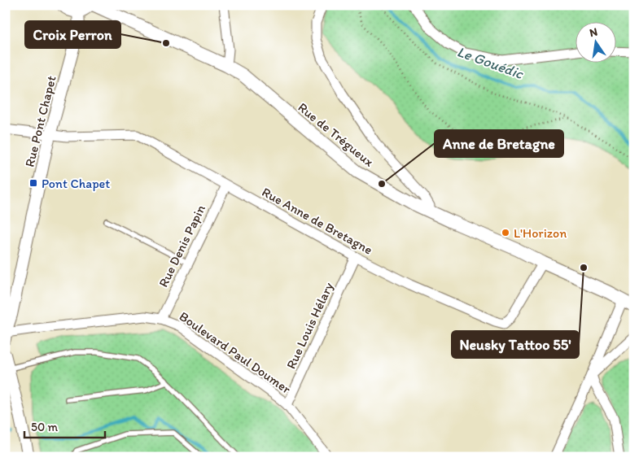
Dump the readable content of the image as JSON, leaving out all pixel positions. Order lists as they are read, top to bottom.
{
  "streets": {
    "main road": ["Rue de Trégueux"],
    "street": [
      "Rue Pont Chapet",
      "Rue Anne de Bretagne",
      "Rue Denis Papin",
      "Rue Louis Hélary",
      "Boulevard Paul Doumer"
    ]
  },
  "crossings": [
    ["Rue Pont Chapet", "Rue Anne de Bretagne"],
    ["Rue Pont Chapet", "Boulevard Paul Doumer"],
    ["Rue de Trégueux", "Rue Anne de Bretagne"],
    ["Rue Anne de Bretagne", "Rue Denis Papin"],
    ["Rue Anne de Bretagne", "Rue Louis Hélary"],
    ["Rue Denis Papin", "Boulevard Paul Doumer"],
    ["Rue Louis Hélary", "Boulevard Paul Doumer"]
  ],
  "water": ["Le Gouédic"],
  "places": {
    "other": [
      "Croix Perron",
      "Anne de Bretagne",
      "L'Horizon",
      "Neusky Tattoo 55'"
    ],
    "transit": ["Pont Chapet"]
  },
  "scale_bar": "50 m",
  "north": "top"
}
